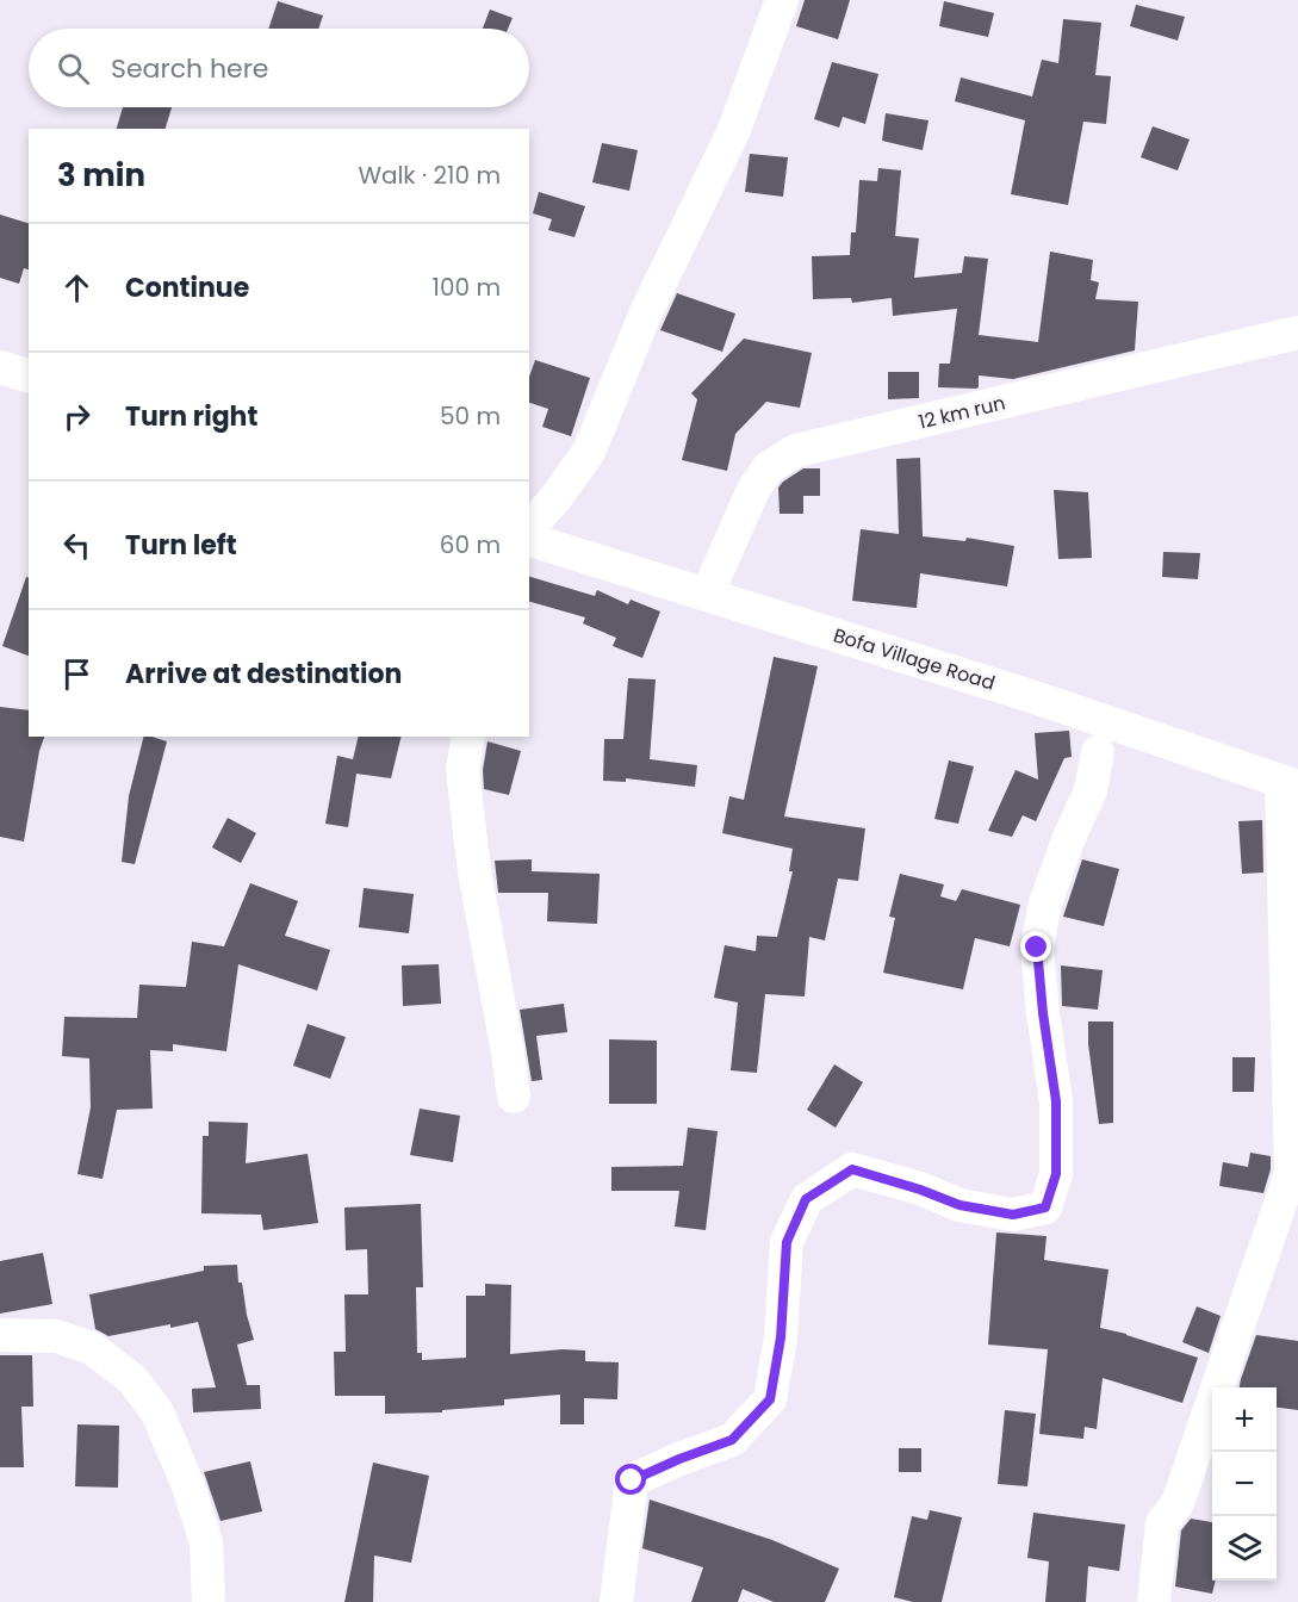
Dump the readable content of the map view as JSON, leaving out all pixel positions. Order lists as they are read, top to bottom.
{
  "streets": {
    "street": ["12 km run", "Bofa Village Road"]
  },
  "crossings": [
    ["12 km run", "Bofa Village Road"]
  ],
  "page": {
    "search": "Search here",
    "heading": ["3 min", "Walk · 210 m"],
    "list": [
      ["Continue", "100 m"],
      ["Turn right", "50 m"],
      ["Turn left", "60 m"],
      "Arrive at destination"
    ],
    "map_buttons": ["+", "−"]
  }
}
